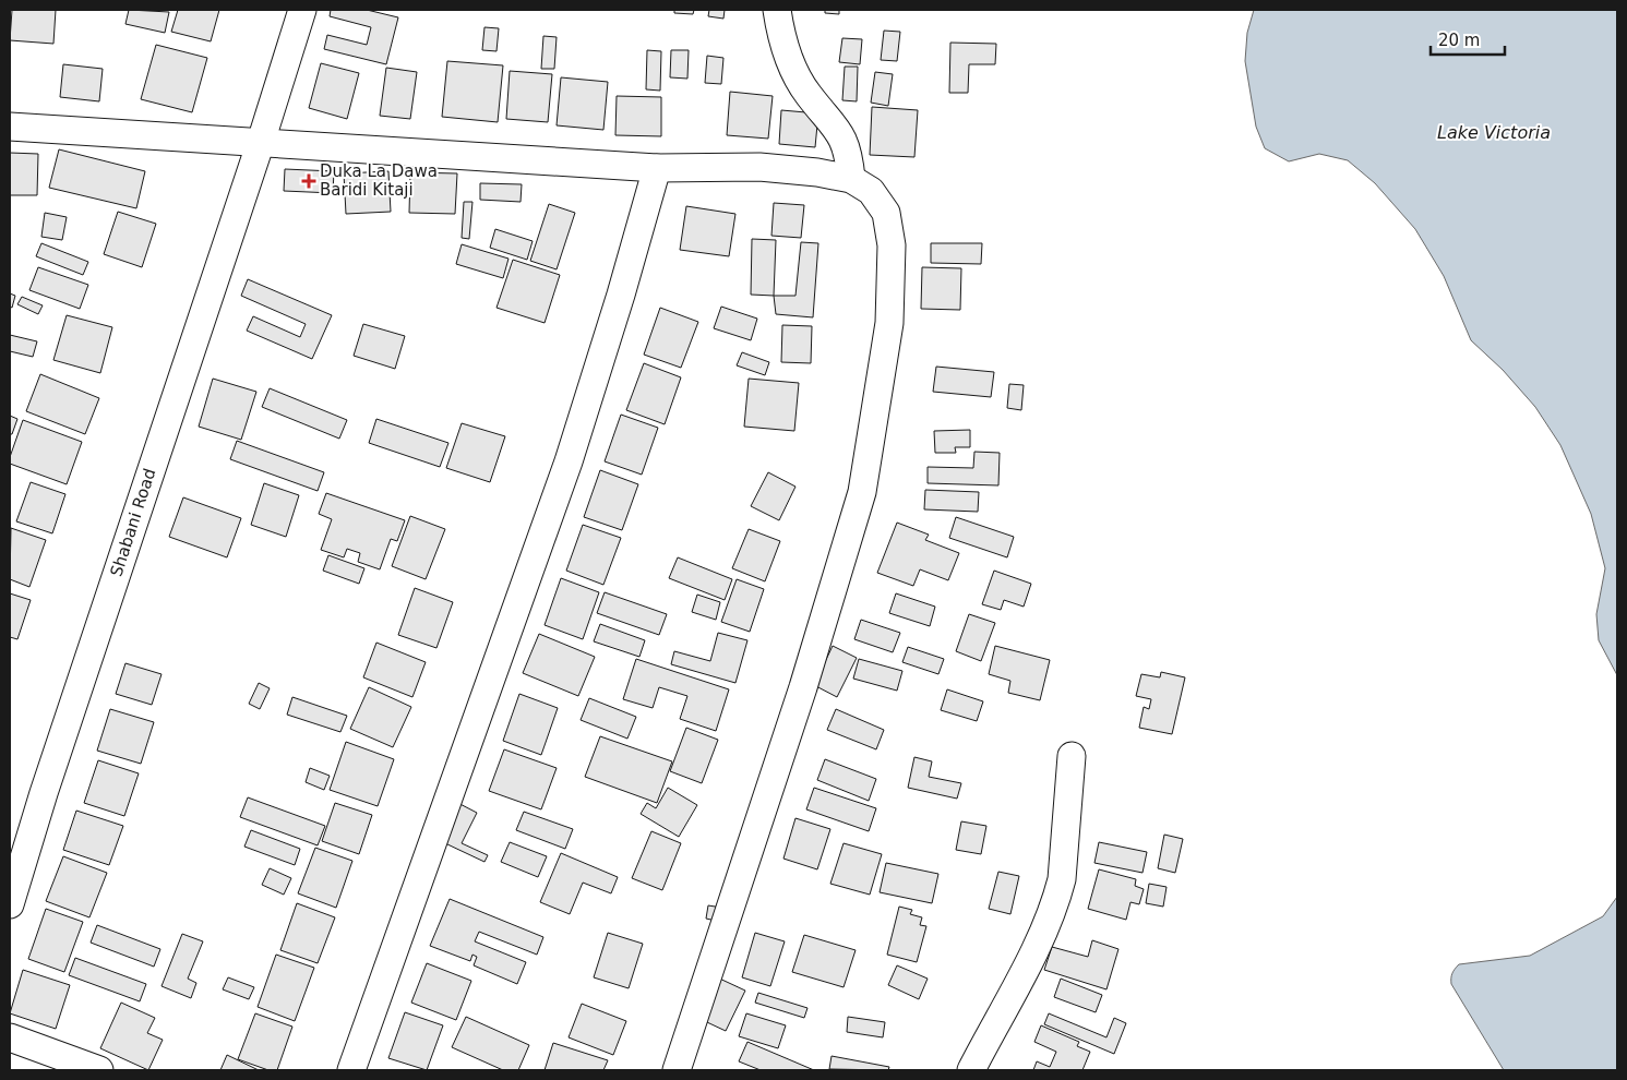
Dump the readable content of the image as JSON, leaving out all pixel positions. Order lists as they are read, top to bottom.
{
  "streets": {
    "street": ["Shabani Road"]
  },
  "water": ["Lake Victoria"],
  "places": {
    "health": ["Duka La Dawa Baridi Kitaji"]
  },
  "scale_bar": "20 m"
}
